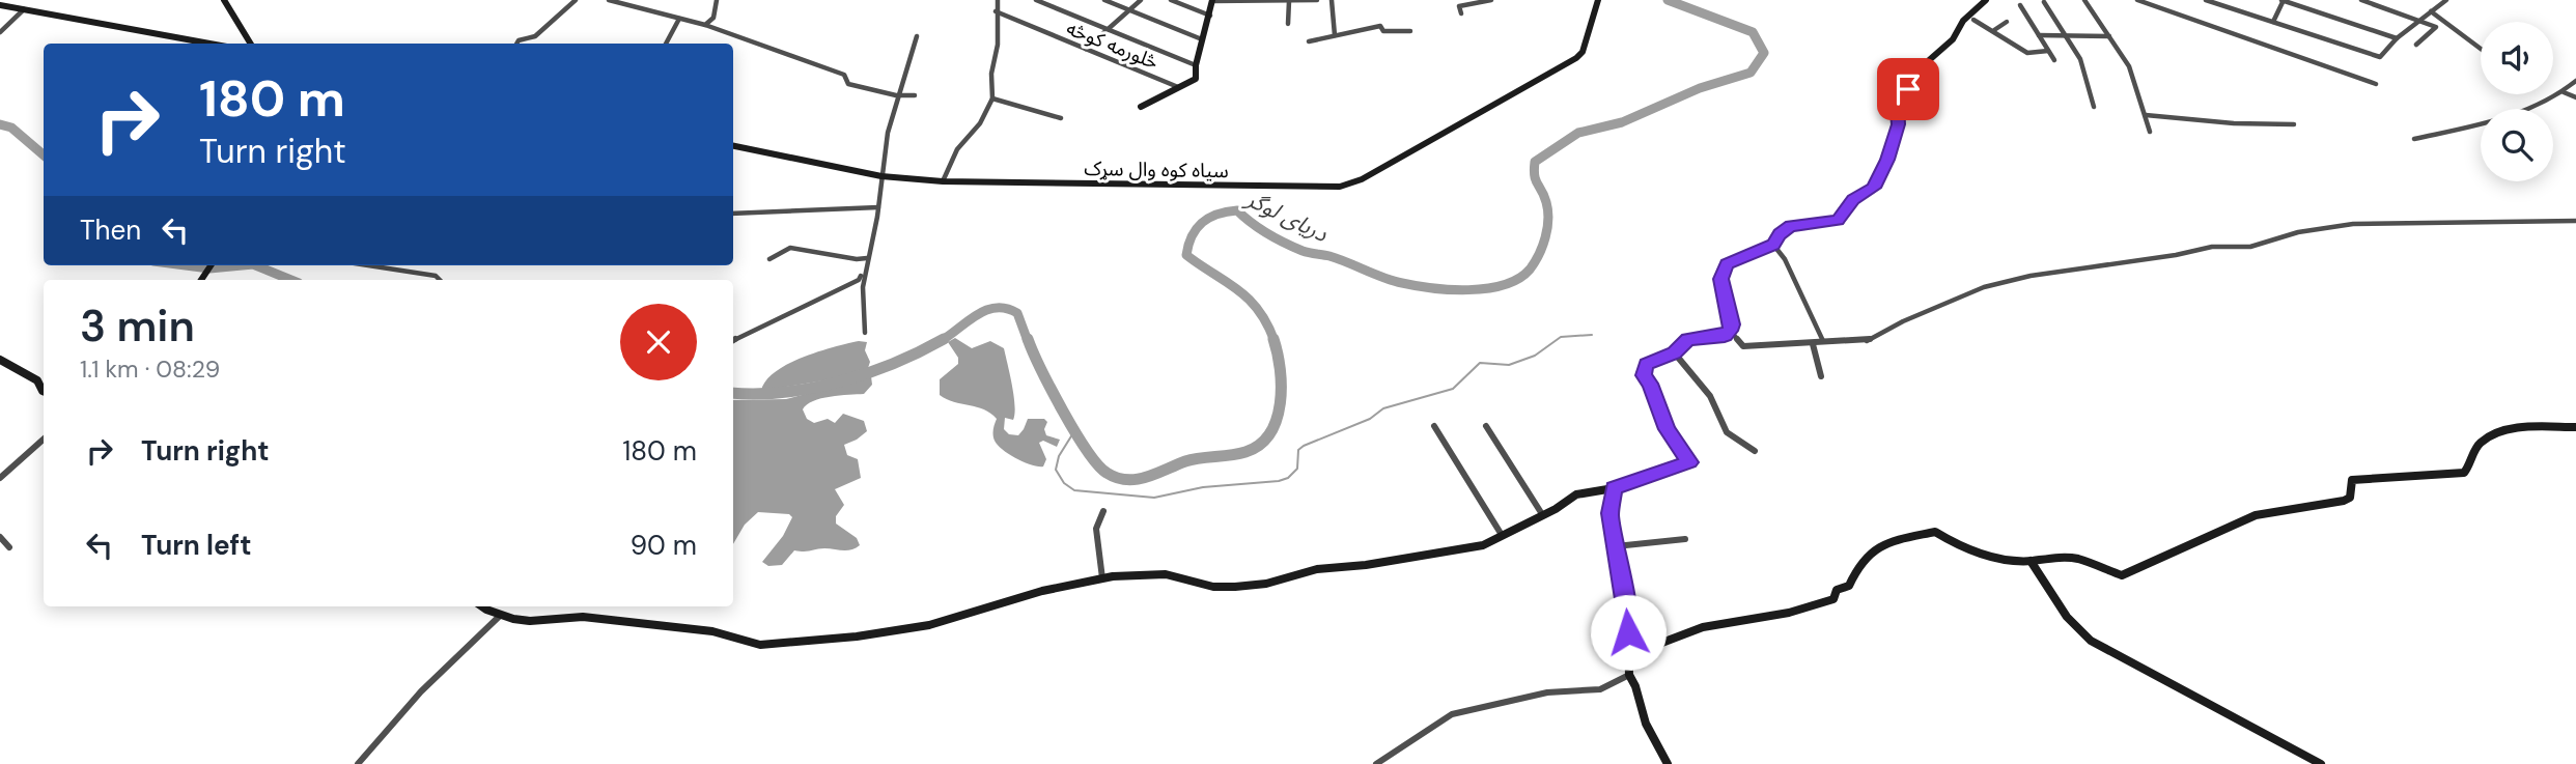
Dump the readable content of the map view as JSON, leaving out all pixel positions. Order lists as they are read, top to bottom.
{
  "streets": {
    "street": ["څلورمه کوڅه", "سیاه کوه وال سړک"]
  },
  "water": ["دریای لوگر"],
  "page": {
    "turn": ["180 m", "Turn right"],
    "then": "Then",
    "heading": ["3 min", "1.1 km · 08:29"],
    "list": [
      {
        "name": "Turn right",
        "value": "180 m"
      },
      {
        "name": "Turn left",
        "value": "90 m"
      }
    ]
  }
}
